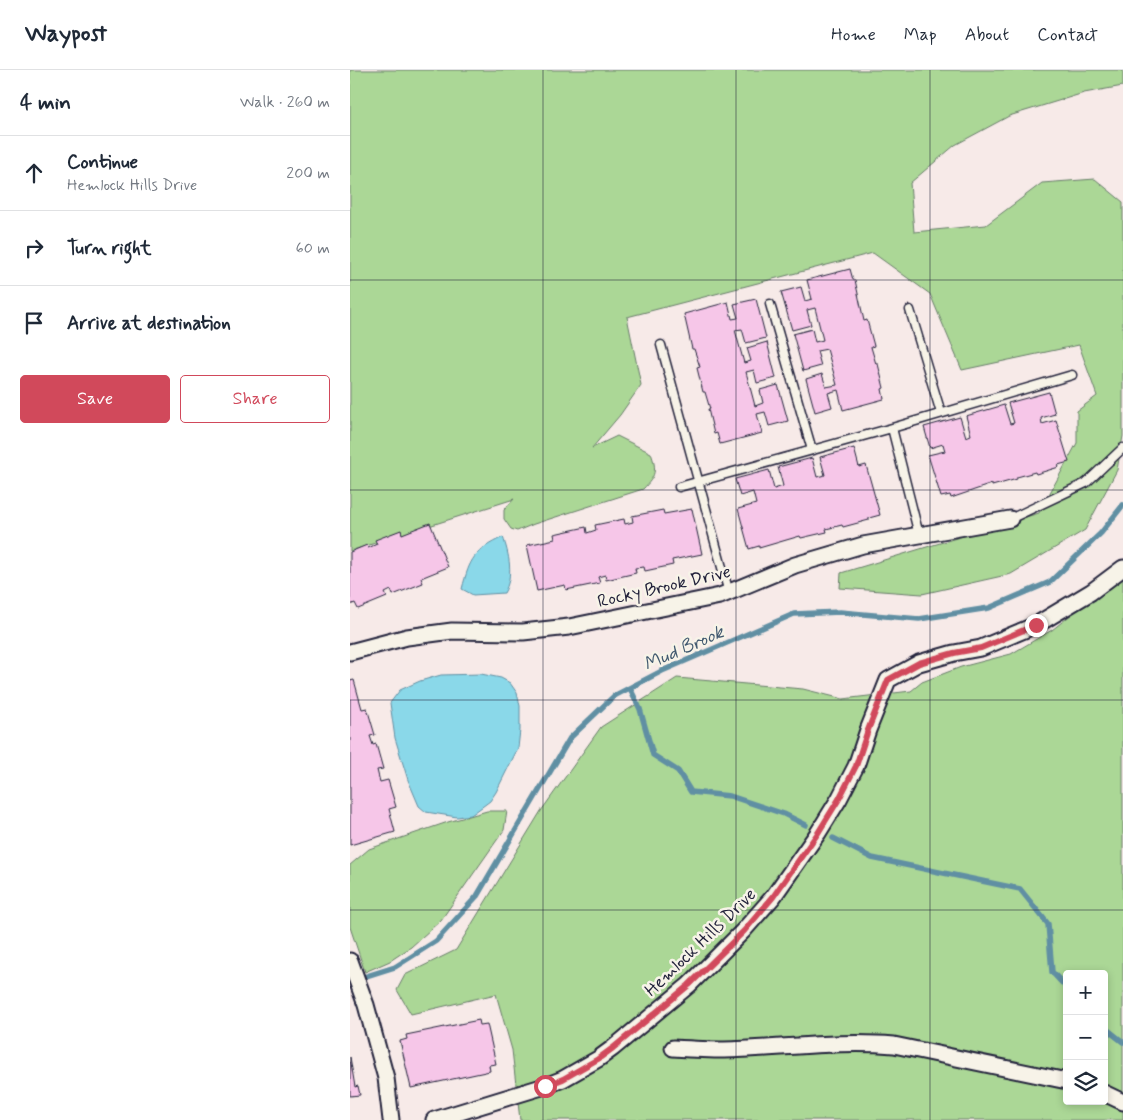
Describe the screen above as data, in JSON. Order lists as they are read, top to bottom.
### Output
{
  "streets": {
    "street": ["Rocky Brook Drive", "Hemlock Hills Drive"]
  },
  "water": ["Mud Brook"],
  "page": {
    "header": "Waypost",
    "nav": [
      "Home",
      "Map",
      "About",
      "Contact"
    ],
    "heading": ["4 min", "Walk · 260 m"],
    "list": [
      ["Continue", "Hemlock Hills Drive", "200 m"],
      ["Turn right", "60 m"],
      "Arrive at destination"
    ],
    "buttons": ["Save", "Share"],
    "map_buttons": ["+", "−"]
  }
}
